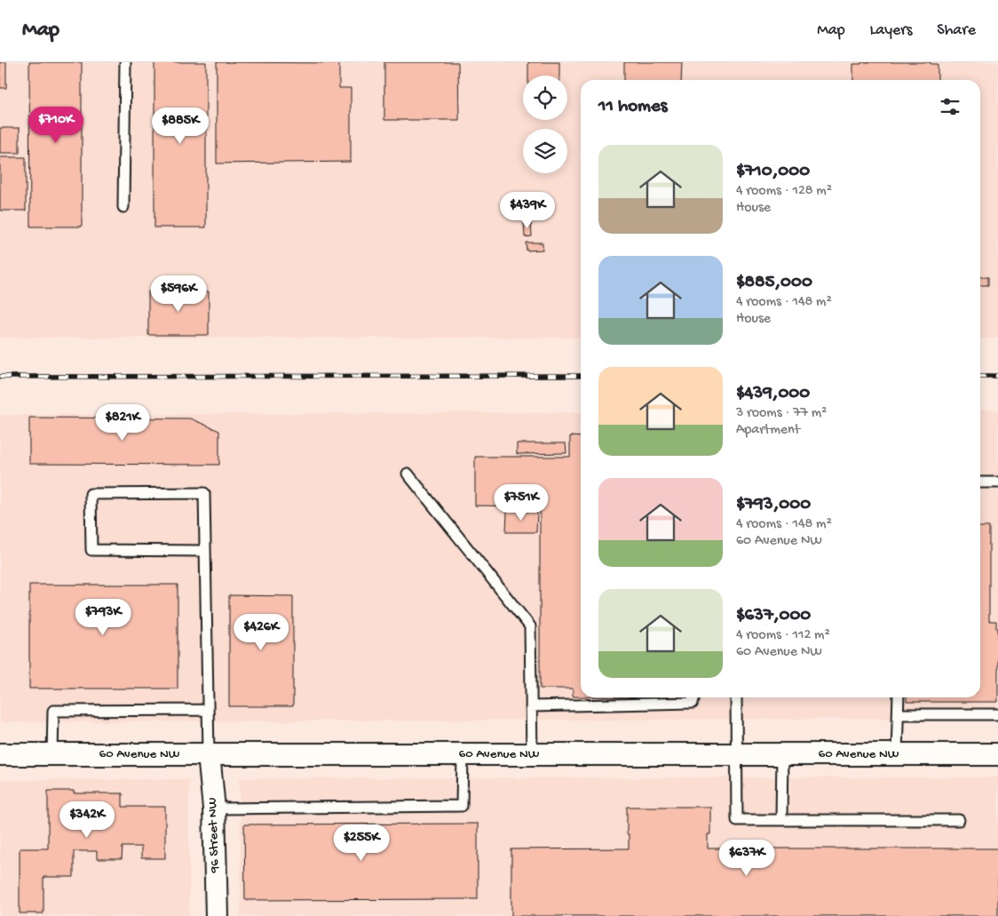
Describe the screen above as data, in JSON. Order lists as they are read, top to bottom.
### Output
{
  "streets": {
    "street": ["60 Avenue NW", "96 Street NW"]
  },
  "crossings": [
    ["60 Avenue NW", "96 Street NW"]
  ],
  "page": {
    "header": "Map",
    "nav": ["Map", "Layers", "Share"],
    "heading": "11 homes",
    "price": [
      "$710K",
      "$885K",
      "$439K",
      "$596K",
      "$821K",
      "$751K",
      "$793K",
      "$426K",
      "$342K",
      "$255K",
      "$637K"
    ],
    "list": [
      {
        "name": "$710,000",
        "note": "4 rooms · 128 m² · House"
      },
      {
        "name": "$885,000",
        "note": "4 rooms · 148 m² · House"
      },
      {
        "name": "$439,000",
        "note": "3 rooms · 77 m² · Apartment"
      },
      {
        "name": "$793,000",
        "note": "4 rooms · 148 m² · 60 Avenue NW"
      },
      {
        "name": "$637,000",
        "note": "4 rooms · 112 m² · 60 Avenue NW"
      }
    ]
  }
}
